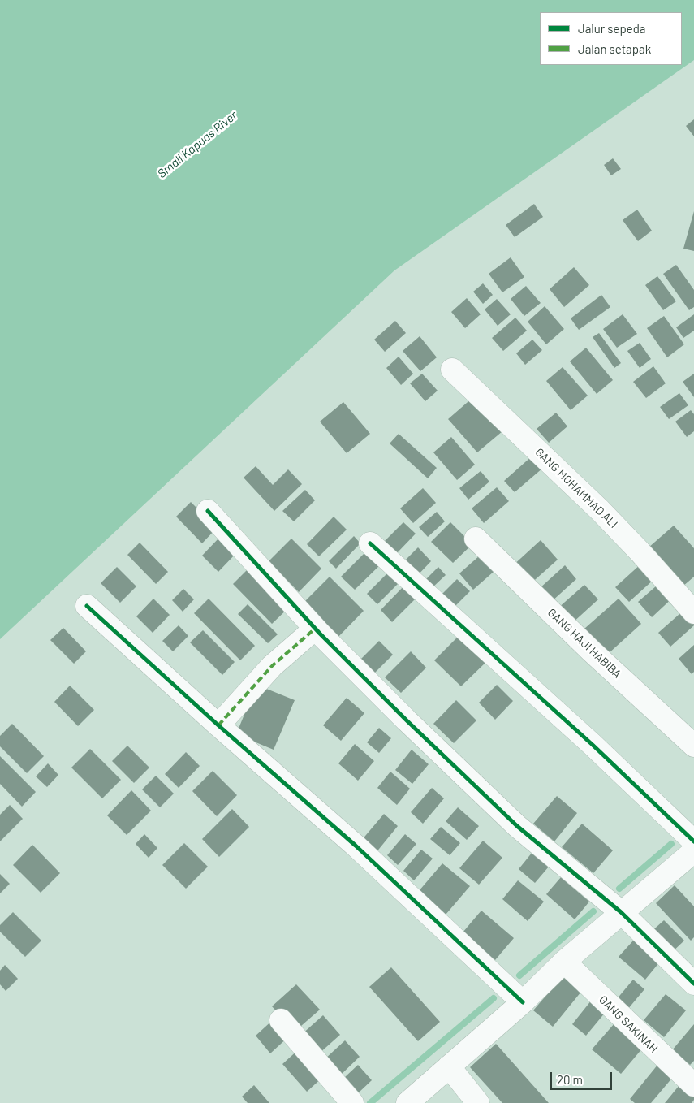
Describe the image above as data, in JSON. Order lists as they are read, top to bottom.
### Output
{
  "streets": {
    "street": ["GANG MOHAMMAD ALI", "GANG HAJI HABIBA", "GANG SAKINAH"]
  },
  "water": ["Small Kapuas River"],
  "legend": ["Jalur sepeda", "Jalan setapak"],
  "scale_bar": "20 m"
}
